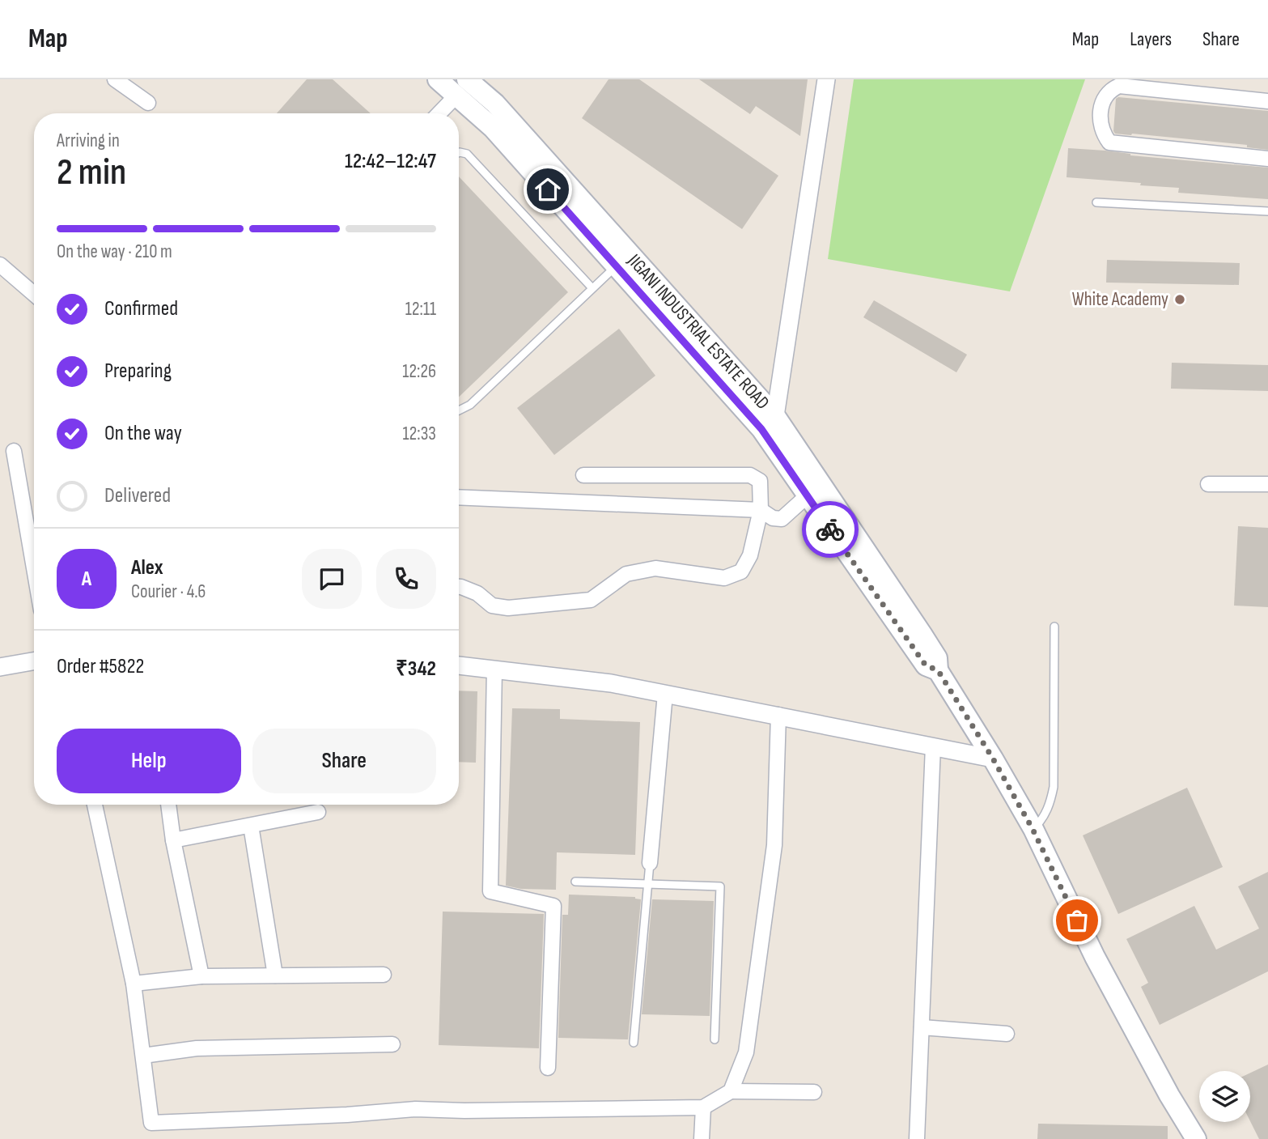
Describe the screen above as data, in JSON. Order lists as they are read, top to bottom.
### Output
{
  "streets": {
    "main road": ["JIGANI INDUSTRIAL ESTATE ROAD"]
  },
  "places": ["White Academy"],
  "page": {
    "header": "Map",
    "nav": ["Map", "Layers", "Share"],
    "heading": ["2 min", "Arriving in", "12:42–12:47"],
    "panel": [
      "Alex",
      "Courier · 4.6",
      "Order #5822",
      "₹342"
    ],
    "bar": "On the way · 210 m",
    "list": [
      ["Confirmed", "12:11"],
      ["Preparing", "12:26"],
      ["On the way", "12:33"],
      "Delivered"
    ],
    "round": "A",
    "buttons": ["Help", "Share"]
  }
}
